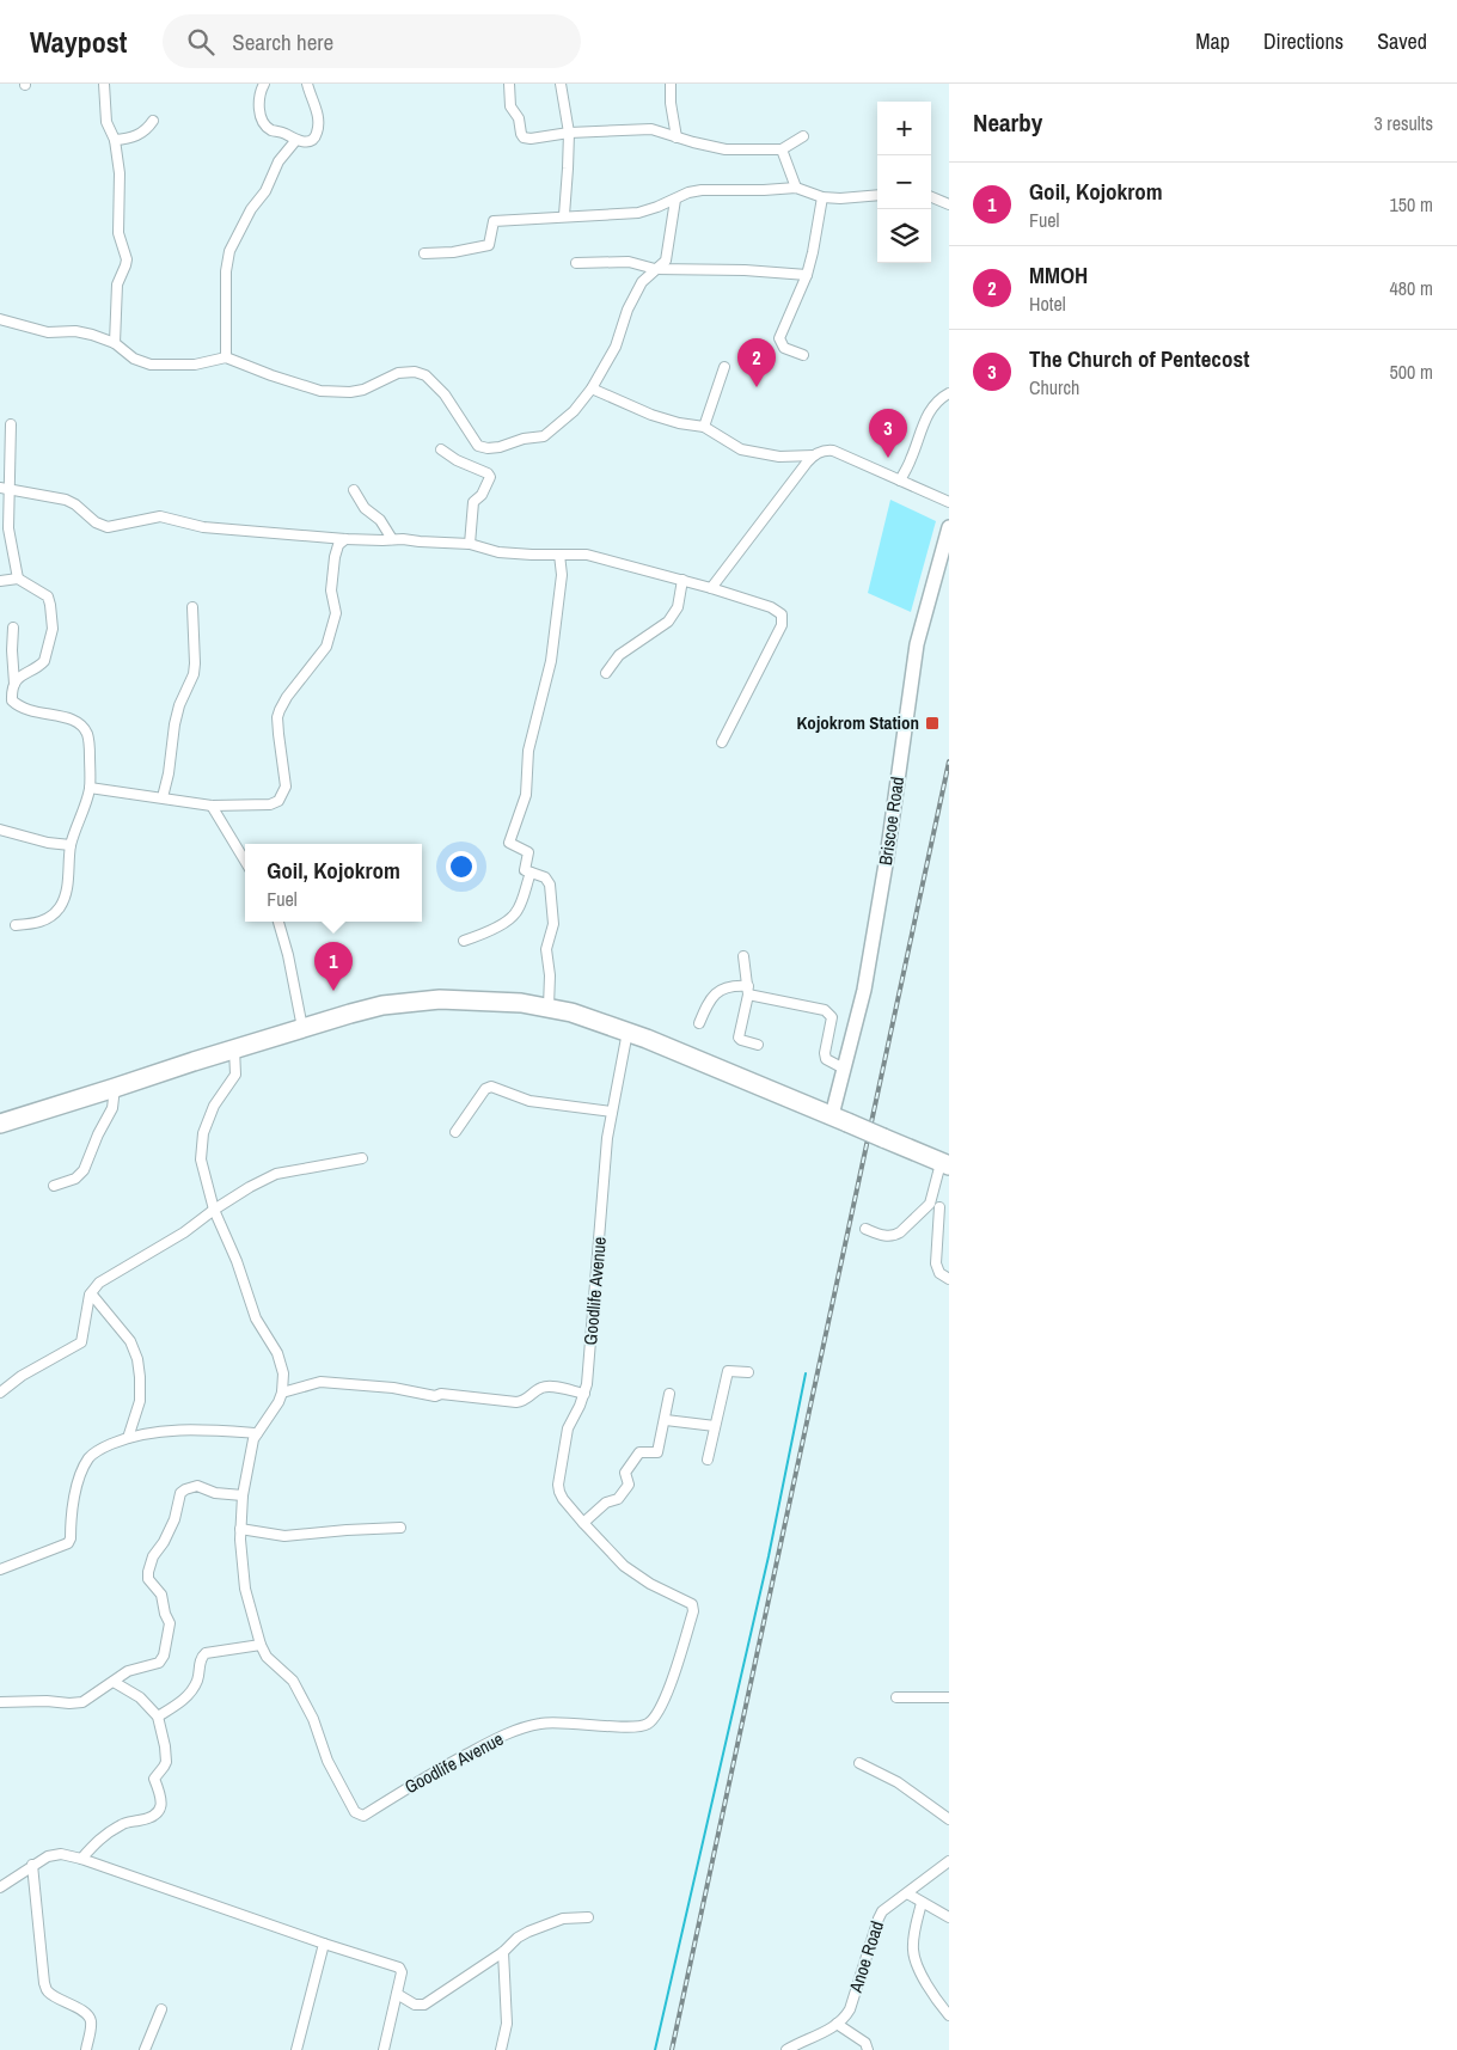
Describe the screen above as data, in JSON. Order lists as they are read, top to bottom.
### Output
{
  "streets": {
    "street": ["Briscoe Road", "Goodlife Avenue", "Anoe Road"]
  },
  "places": {
    "transit": ["Kojokrom Station"]
  },
  "page": {
    "header": "Waypost",
    "search": "Search here",
    "nav": ["Map", "Directions", "Saved"],
    "heading": ["Nearby", "3 results"],
    "map_buttons": ["+", "−"],
    "list": [
      {
        "mark": "1",
        "name": "Goil, Kojokrom",
        "note": "Fuel",
        "value": "150 m"
      },
      {
        "mark": "2",
        "name": "MMOH",
        "note": "Hotel",
        "value": "480 m"
      },
      {
        "mark": "3",
        "name": "The Church of Pentecost",
        "note": "Church",
        "value": "500 m"
      }
    ],
    "pins": ["2", "3", "1"],
    "popup": ["Goil, Kojokrom", "Fuel"]
  }
}
